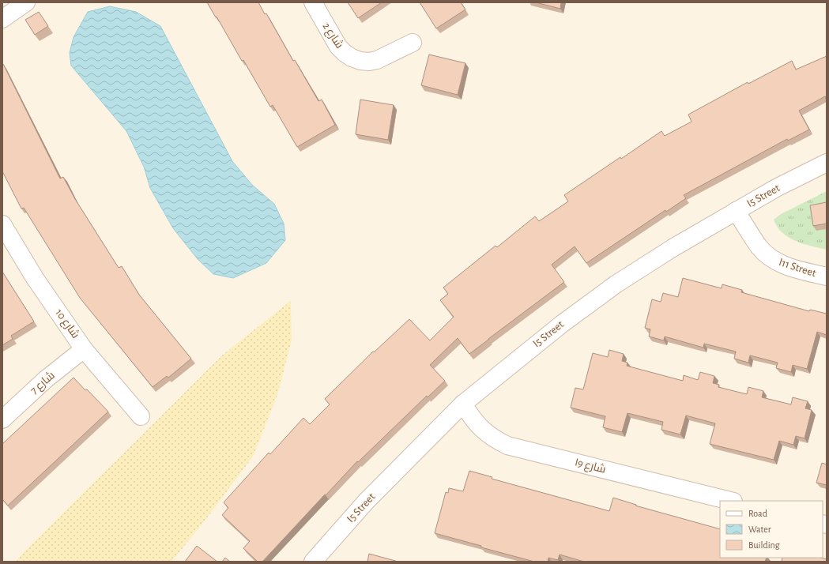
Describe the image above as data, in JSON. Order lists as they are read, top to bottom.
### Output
{
  "streets": {
    "street": [
      "شارع 2",
      "I5 Street",
      "I11 Street",
      "شارع 10",
      "شارع 7",
      "I9 شارع"
    ]
  },
  "crossings": [
    ["I5 Street", "I11 Street"],
    ["I5 Street", "I9 شارع"],
    ["شارع 10", "شارع 7"]
  ],
  "legend": ["Road", "Water", "Building"]
}
